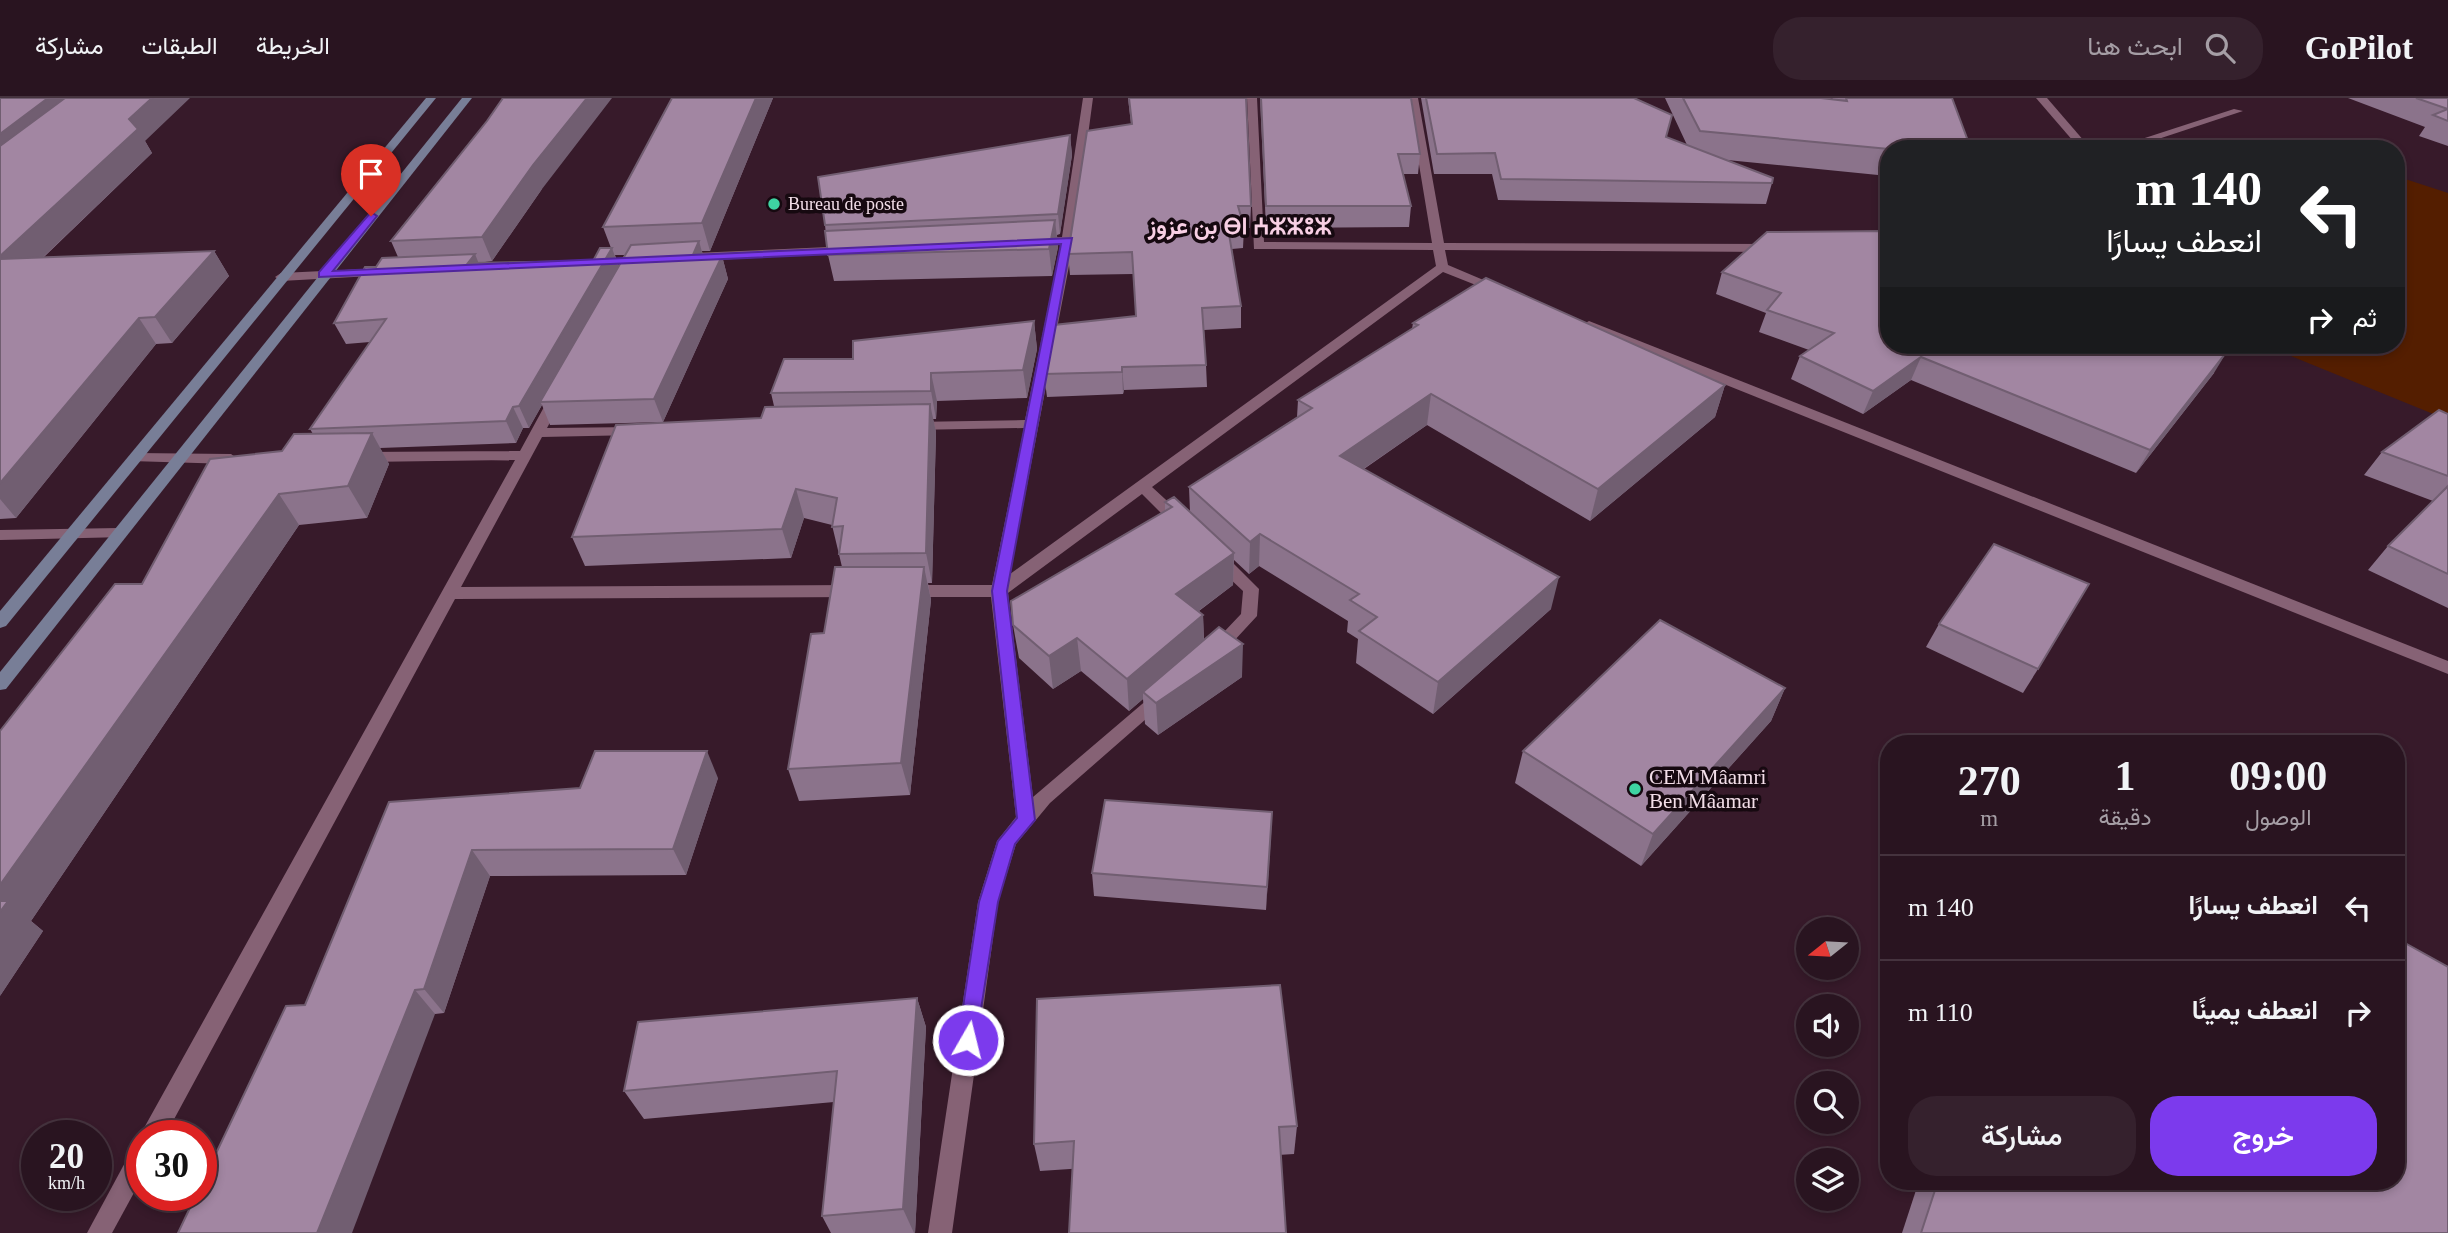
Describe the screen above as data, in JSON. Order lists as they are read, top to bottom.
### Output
{
  "districts": ["بن عزوز ⴱⵏ ⵄⵣⵣⵓⵣ"],
  "places": ["Bureau de poste", "CEM Mâamri Ben Mâamar"],
  "north": "left",
  "page": {
    "header": "GoPilot",
    "search": "ابحث هنا",
    "nav": ["الخريطة", "الطبقات", "مشاركة"],
    "turn": ["140 m", "انعطف يسارًا"],
    "then": "ثم",
    "eta": [
      "09:00",
      "الوصول",
      "1",
      "دقيقة",
      "270",
      "m"
    ],
    "list": [
      {
        "name": "انعطف يسارًا",
        "value": "140 m"
      },
      {
        "name": "انعطف يمينًا",
        "value": "110 m"
      }
    ],
    "buttons": ["خروج", "مشاركة"],
    "speed": "20 km/h",
    "limit": "30"
  }
}
